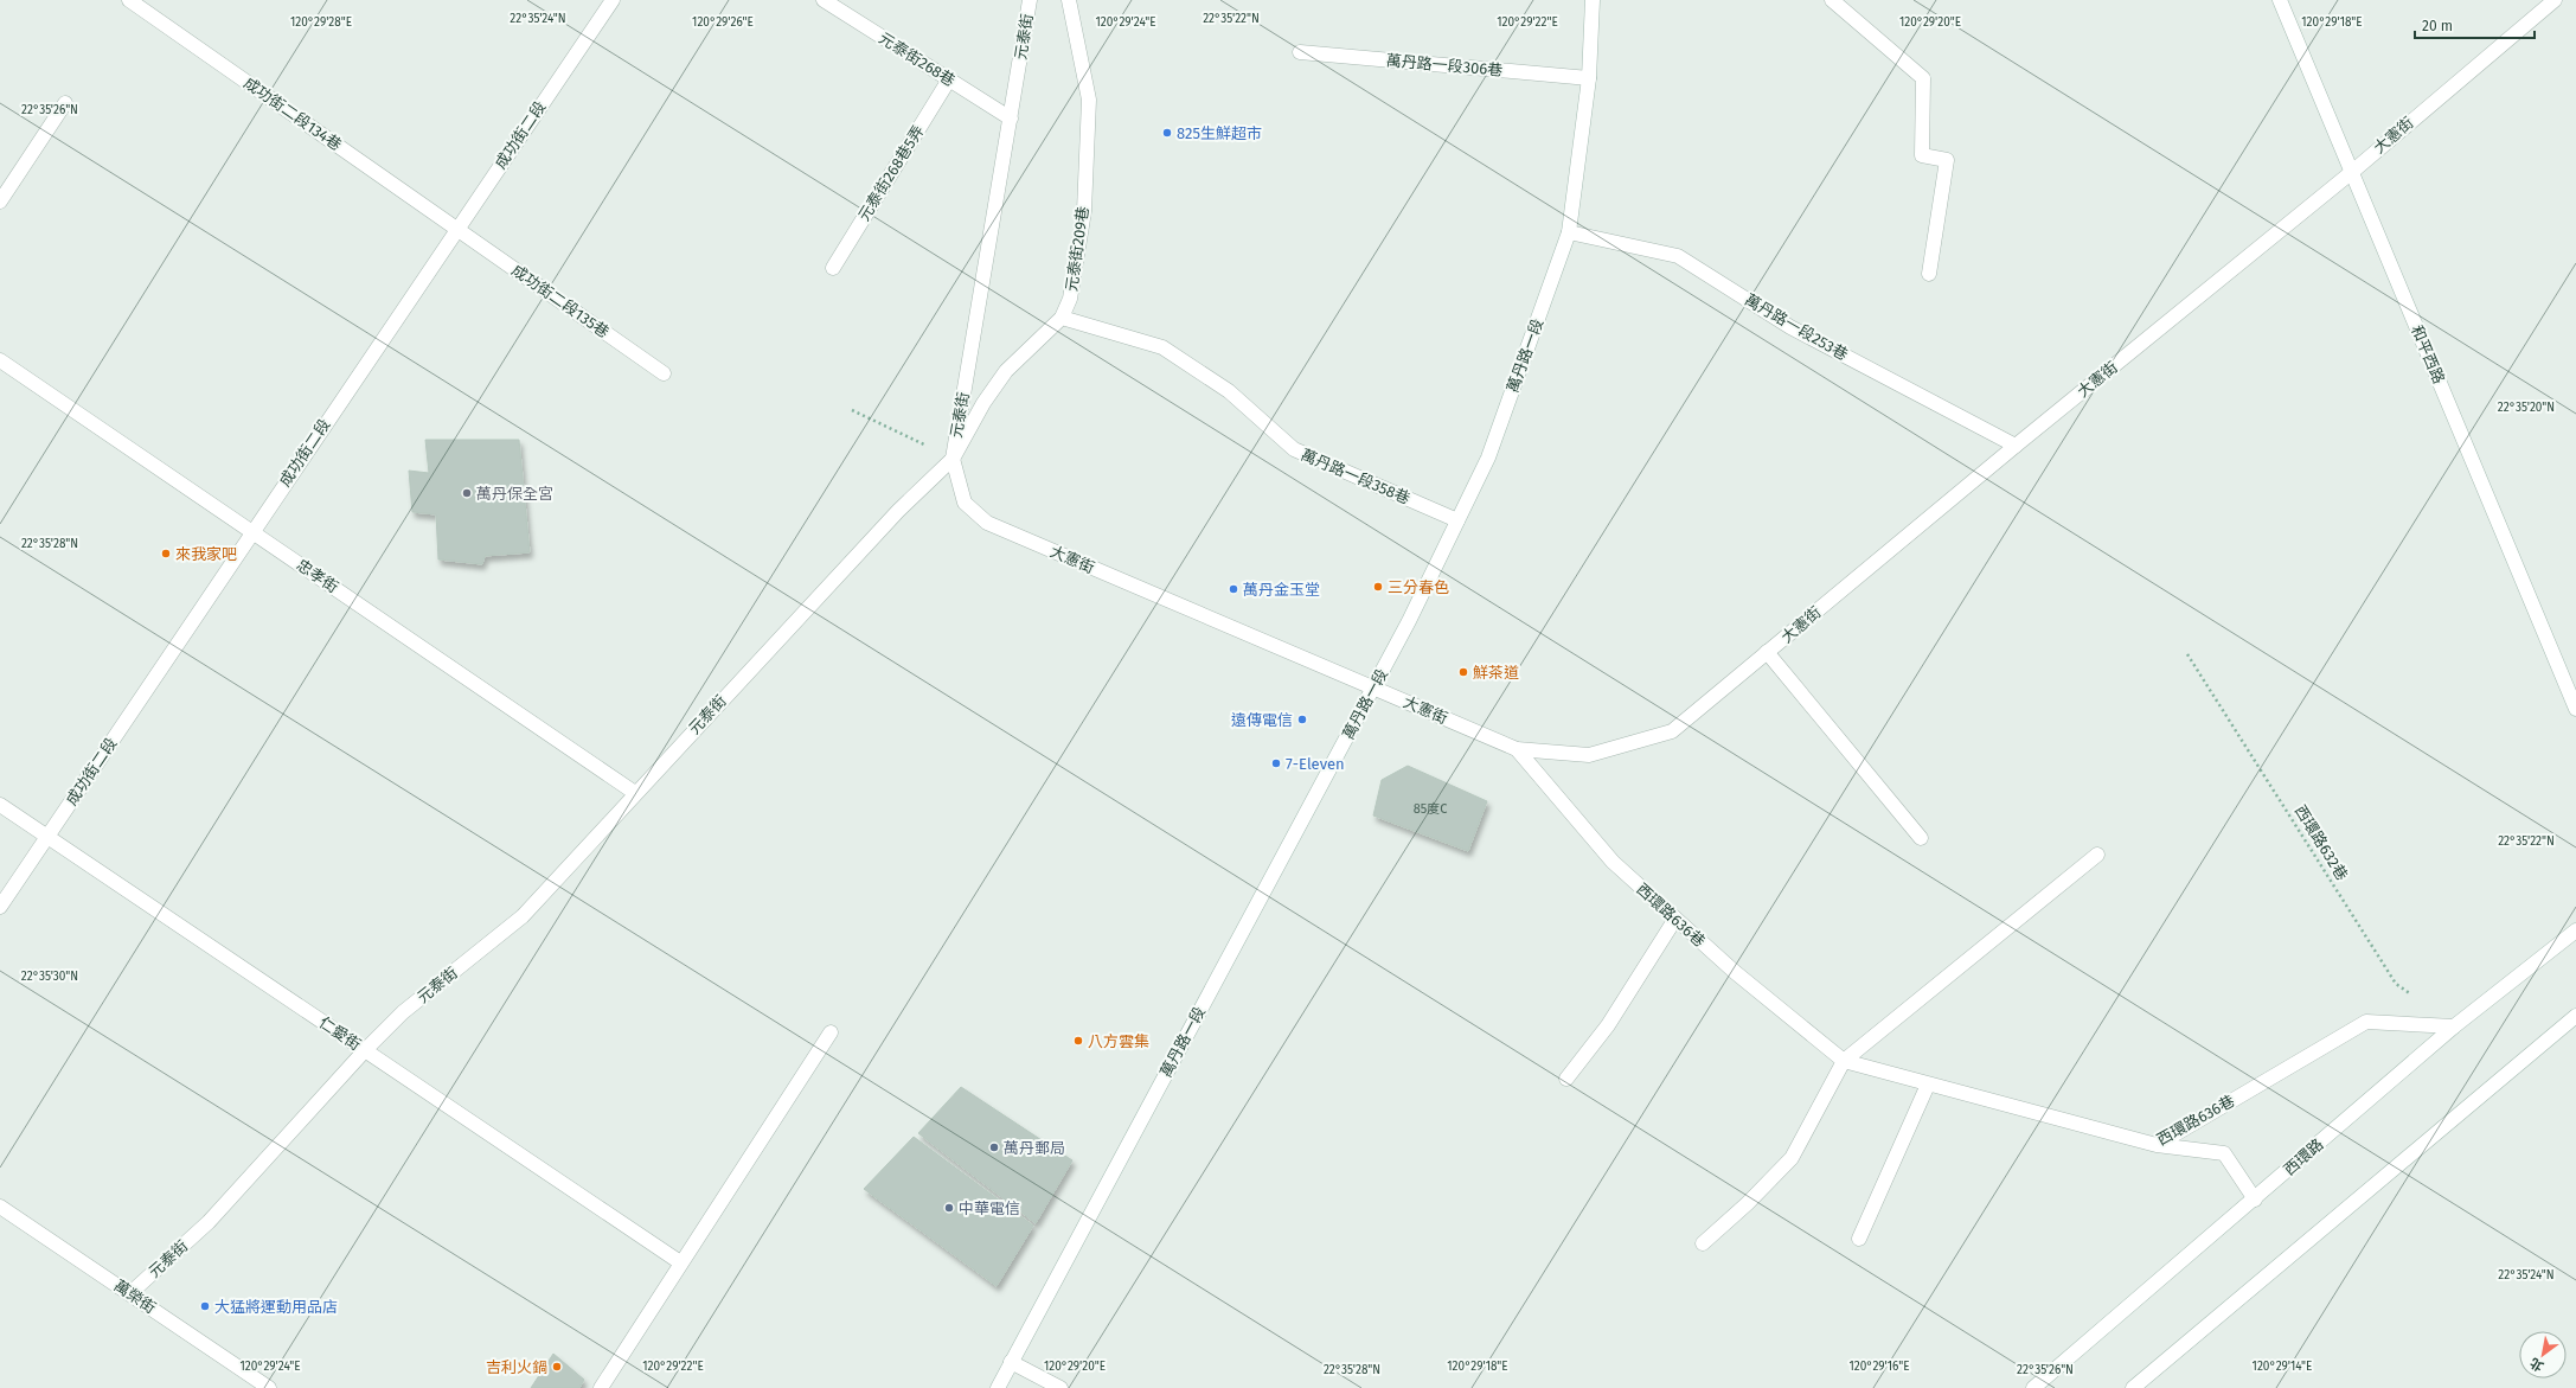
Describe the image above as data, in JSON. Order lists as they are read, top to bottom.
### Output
{
  "streets": {
    "street": [
      "元泰街",
      "元泰街268巷",
      "萬丹路一段306巷",
      "成功街二段134巷",
      "成功街二段",
      "大憲街",
      "元泰街268巷5弄",
      "元泰街209巷",
      "成功街二段135巷",
      "萬丹路一段253巷",
      "和平西路",
      "萬丹路一段",
      "萬丹路一段358巷",
      "忠孝街",
      "西環路636巷",
      "仁愛街",
      "西環路",
      "萬榮街"
    ],
    "path": ["西環路632巷"]
  },
  "crossings": [
    ["元泰街", "元泰街268巷"],
    ["元泰街", "大憲街"],
    ["元泰街", "元泰街209巷"],
    ["元泰街", "忠孝街"],
    ["元泰街", "仁愛街"],
    ["元泰街", "萬榮街"],
    ["元泰街268巷", "元泰街268巷5弄"],
    ["萬丹路一段306巷", "萬丹路一段"],
    ["成功街二段134巷", "成功街二段"],
    ["成功街二段134巷", "成功街二段135巷"],
    ["成功街二段", "成功街二段135巷"],
    ["成功街二段", "忠孝街"],
    ["成功街二段", "仁愛街"],
    ["大憲街", "元泰街209巷"],
    ["大憲街", "萬丹路一段253巷"],
    ["大憲街", "和平西路"],
    ["大憲街", "萬丹路一段"],
    ["大憲街", "西環路636巷"],
    ["元泰街209巷", "萬丹路一段358巷"],
    ["萬丹路一段253巷", "萬丹路一段"],
    ["萬丹路一段", "萬丹路一段358巷"],
    ["西環路632巷", "西環路636巷"],
    ["西環路632巷", "西環路"],
    ["西環路636巷", "西環路"]
  ],
  "places": [
    "825生鮮超市",
    "萬丹保全宮",
    "來我家吧",
    "三分春色",
    "萬丹金玉堂",
    "鮮茶道",
    "遠傳電信",
    "7-Eleven",
    "八方雲集",
    "萬丹郵局",
    "中華電信",
    "大猛將運動用品店",
    "吉利火鍋"
  ],
  "house_numbers": ["85度C"],
  "scale_bar": "20 m",
  "north": "bottom left",
  "coordinates": [
    "22°35'24\"N",
    "22°35'22\"N",
    "120°29'28\"E",
    "120°29'26\"E",
    "120°29'24\"E",
    "120°29'22\"E",
    "120°29'20\"E",
    "120°29'18\"E",
    "22°35'26\"N",
    "22°35'20\"N",
    "22°35'28\"N",
    "22°35'30\"N",
    "120°29'16\"E",
    "120°29'14\"E"
  ]
}
